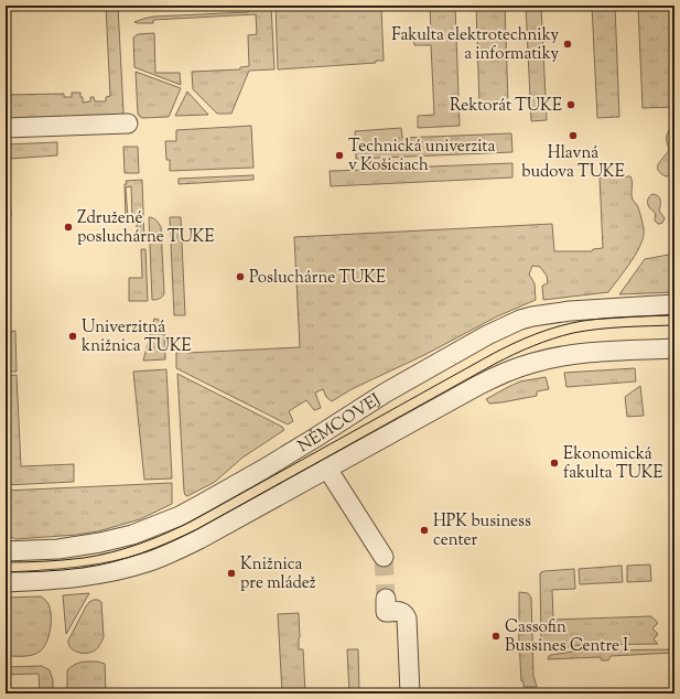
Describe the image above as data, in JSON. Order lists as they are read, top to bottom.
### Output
{
  "streets": {
    "street": ["NĚMCOVEJ"]
  },
  "places": [
    "Fakulta elektrotechniky a informatiky",
    "Rektorát TUKE",
    "Hlavná budova TUKE",
    "Technická univerzita v Košiciach",
    "Združené posluchárne TUKE",
    "Posluchárne TUKE",
    "Univerzitná knižnica TUKE",
    "Ekonomická fakulta TUKE",
    "HPK business center",
    "Knižnica pre mládež",
    "Cassofin Bussines Centre I"
  ]
}
